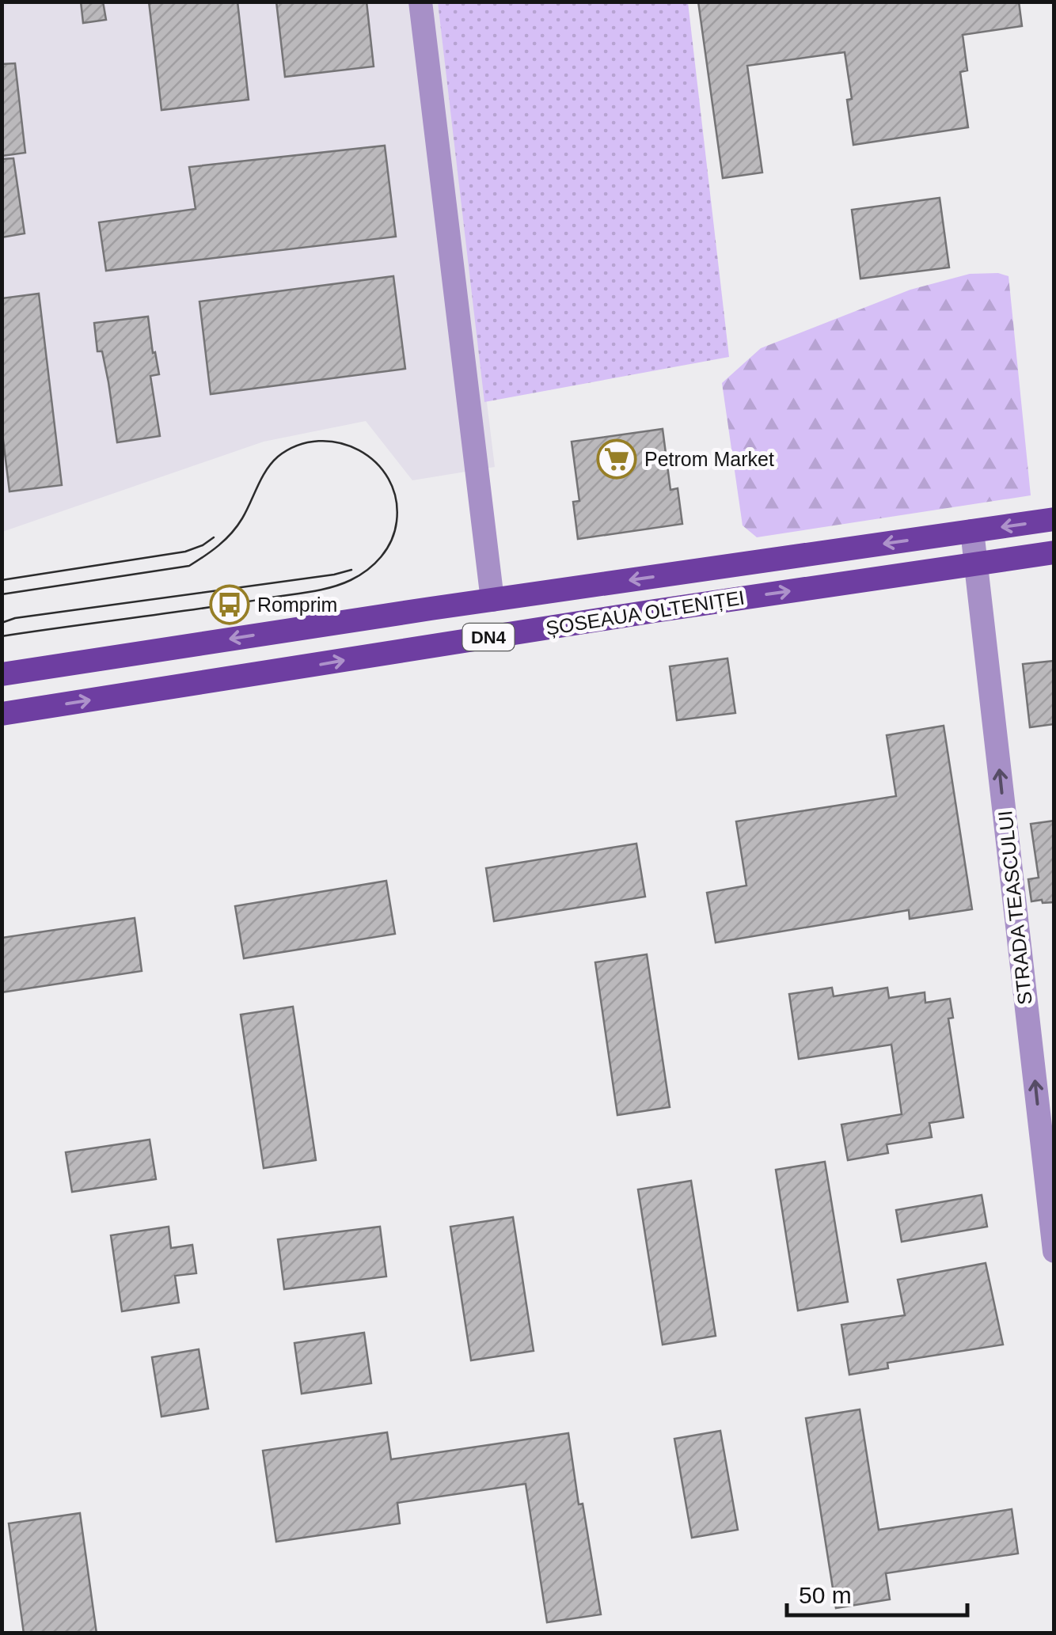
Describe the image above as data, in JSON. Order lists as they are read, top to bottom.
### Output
{
  "streets": {
    "main road": ["ȘOSEAUA OLTENIȚEI", "DN4"],
    "street": ["STRADA TEASCULUI"]
  },
  "crossings": [
    ["ȘOSEAUA OLTENIȚEI", "STRADA TEASCULUI"]
  ],
  "one_way": ["STRADA TEASCULUI"],
  "places": {
    "supermarket": ["Petrom Market"],
    "bus stop": ["Romprim"]
  },
  "scale_bar": "50 m"
}
